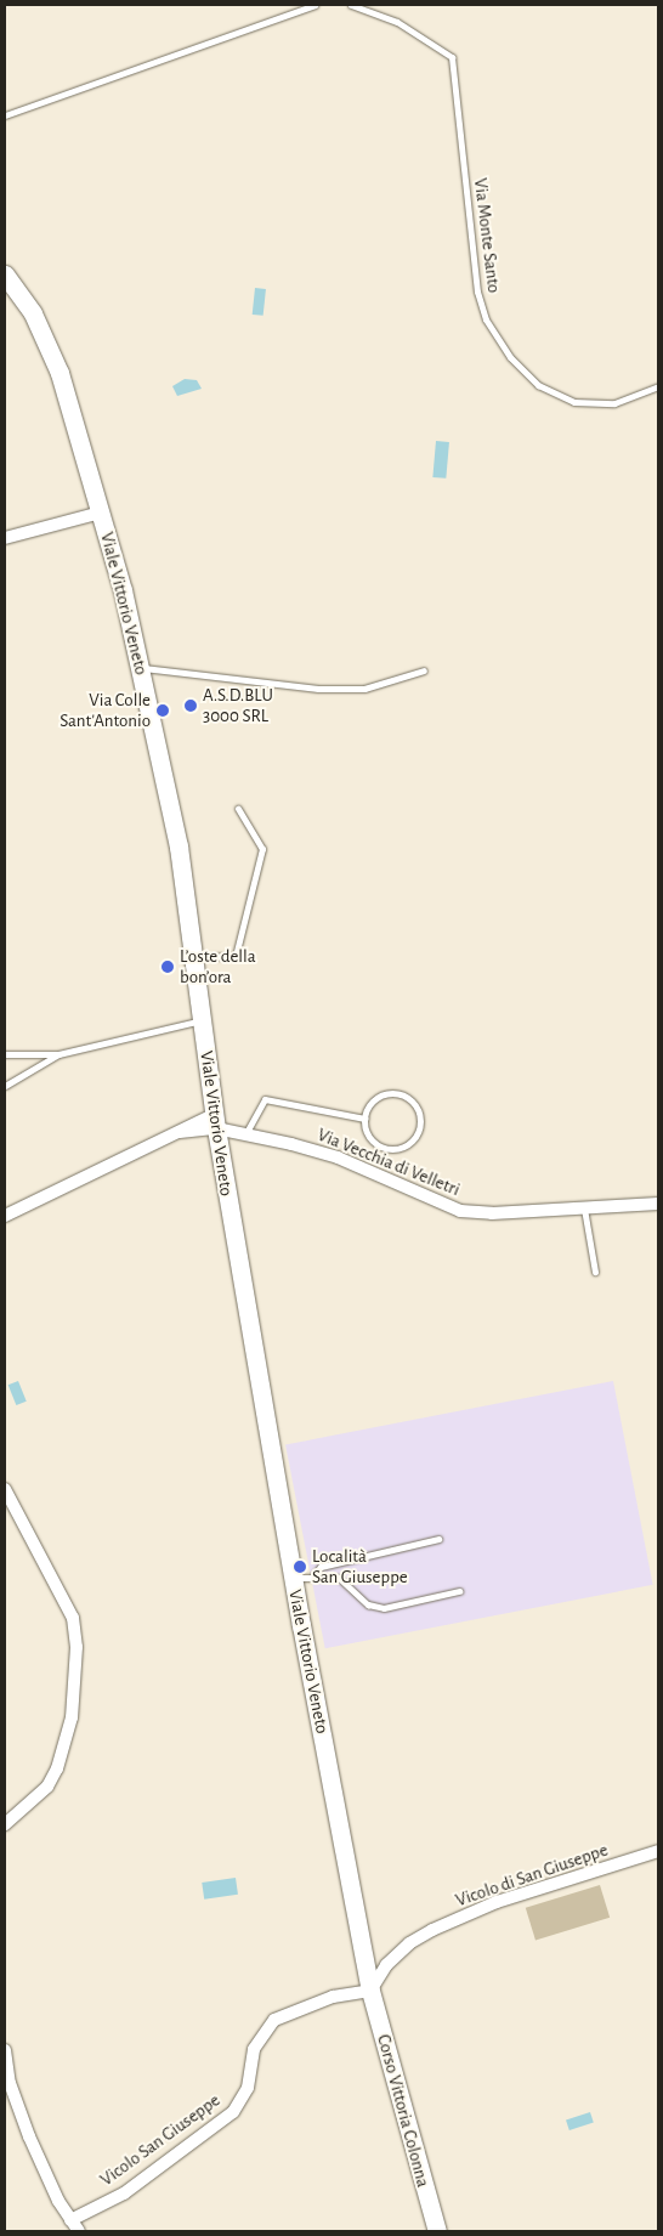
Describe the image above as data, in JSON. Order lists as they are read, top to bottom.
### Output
{
  "streets": {
    "main road": ["Viale Vittorio Veneto", "Corso Vittoria Colonna"],
    "street": ["Via Vecchia di Velletri", "Vicolo di San Giuseppe", "Vicolo San Giuseppe"],
    "lane": ["Via Monte Santo"]
  },
  "crossings": [
    ["Viale Vittorio Veneto", "Via Vecchia di Velletri"],
    ["Viale Vittorio Veneto", "Vicolo di San Giuseppe"],
    ["Viale Vittorio Veneto", "Corso Vittoria Colonna"],
    ["Viale Vittorio Veneto", "Vicolo San Giuseppe"],
    ["Vicolo di San Giuseppe", "Corso Vittoria Colonna"],
    ["Vicolo di San Giuseppe", "Vicolo San Giuseppe"],
    ["Corso Vittoria Colonna", "Vicolo San Giuseppe"]
  ],
  "places": [
    "A.S.D.BLU 3000 SRL",
    "Via Colle Sant'Antonio",
    "L’oste della bon’ora",
    "Località San Giuseppe"
  ]
}
